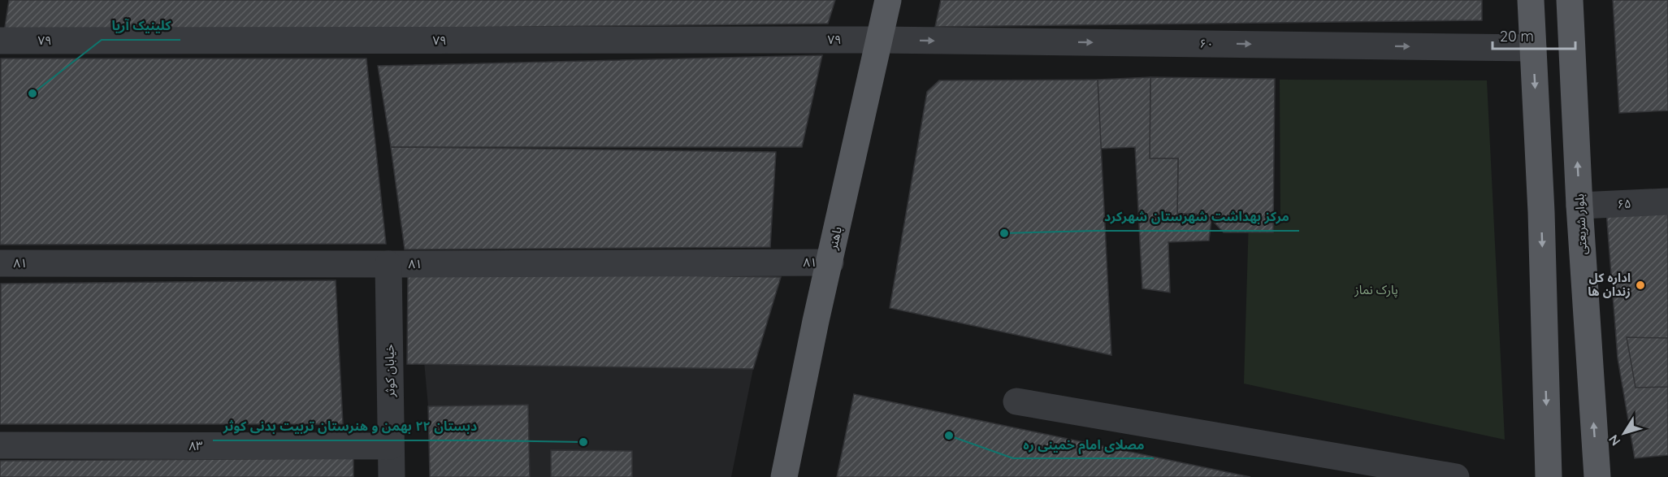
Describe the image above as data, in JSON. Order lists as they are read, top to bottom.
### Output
{
  "streets": {
    "main road": ["بلوار شریعتی", "باهنر"],
    "street": [
      "۷۹",
      "۶۰",
      "۶۵",
      "۸۱",
      "خیابان کوثر",
      "۸۳"
    ]
  },
  "crossings": [
    ["۷۹", "۶۰"],
    ["۷۹", "باهنر"],
    ["۶۰", "باهنر"],
    ["۶۵", "بلوار شریعتی"],
    ["باهنر", "۸۱"],
    ["۸۱", "خیابان کوثر"],
    ["خیابان کوثر", "۸۳"]
  ],
  "one_way": ["۶۰"],
  "parks": ["پارک نماز"],
  "places": [
    "کلینیک آریا",
    "مرکز بهداشت شهرستان شهرکرد",
    "اداره کل زندان ها",
    "مصلای امام خمینی ره",
    "دبستان ۲۲ بهمن و هنرستان تربیت بدنی کوثر"
  ],
  "scale_bar": "20 m",
  "north": "bottom left"
}
